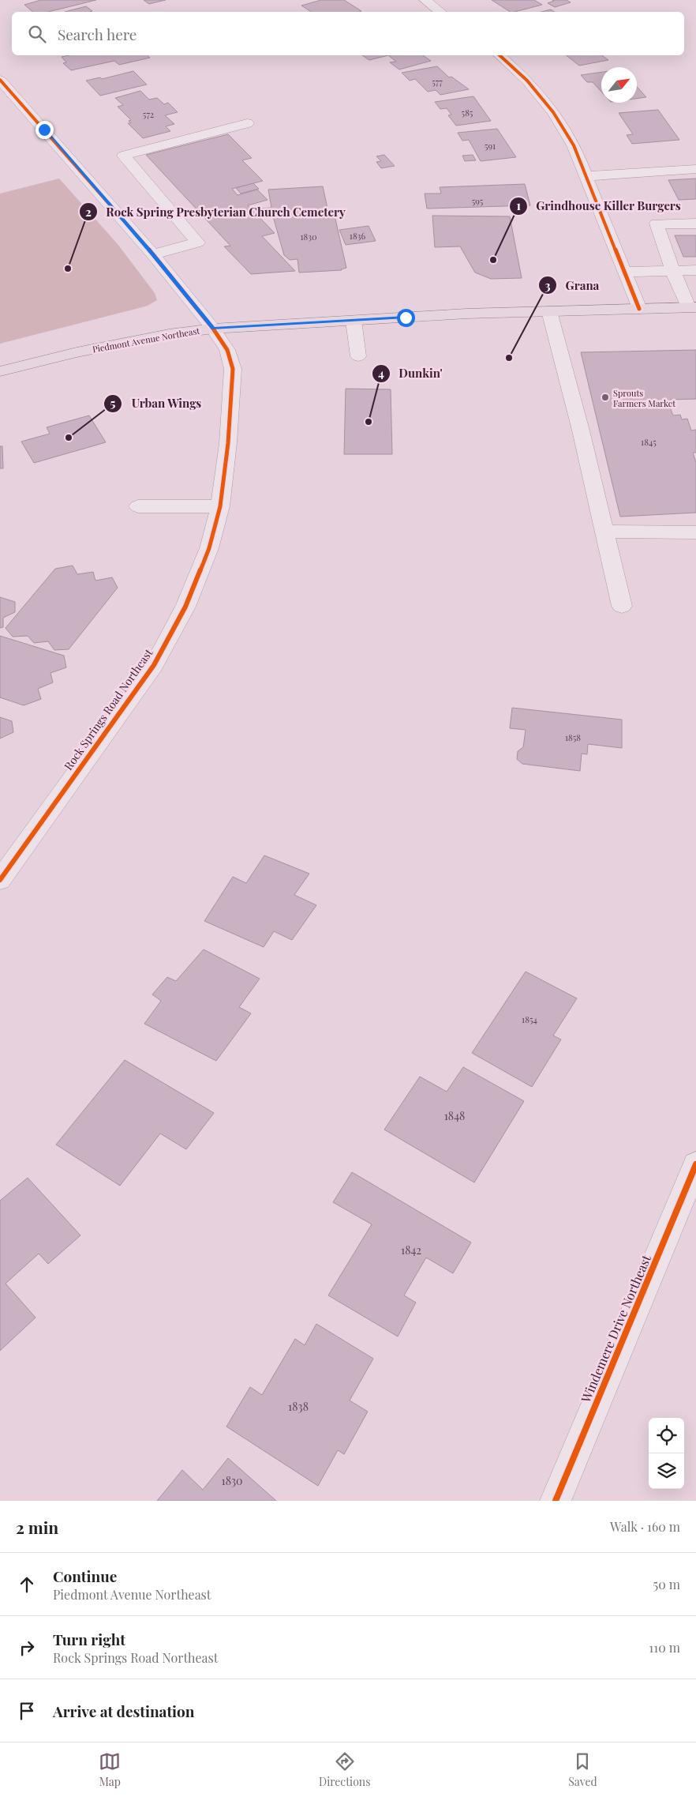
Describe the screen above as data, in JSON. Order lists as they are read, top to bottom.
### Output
{
  "streets": {
    "main road": ["Piedmont Avenue Northeast"],
    "street": ["Rock Springs Road Northeast", "Windemere Drive Northeast"]
  },
  "crossings": [
    ["Piedmont Avenue Northeast", "Rock Springs Road Northeast"]
  ],
  "places": [
    "Grindhouse Killer Burgers",
    "Rock Spring Presbyterian Church Cemetery",
    "Grana",
    "Sprouts Farmers Market",
    "Dunkin'",
    "Urban Wings"
  ],
  "house_numbers": [
    "577",
    "585",
    "572",
    "591",
    "595",
    "1836",
    "1830",
    "1845",
    "1858",
    "1854",
    "1848",
    "1842",
    "1838",
    "1830"
  ],
  "north": "top right",
  "page": {
    "search": "Search here",
    "heading": ["2 min", "Walk · 160 m"],
    "list": [
      ["Continue", "Piedmont Avenue Northeast", "50 m"],
      ["Turn right", "Rock Springs Road Northeast", "110 m"],
      "Arrive at destination"
    ],
    "nav": ["Map", "Directions", "Saved"]
  }
}
